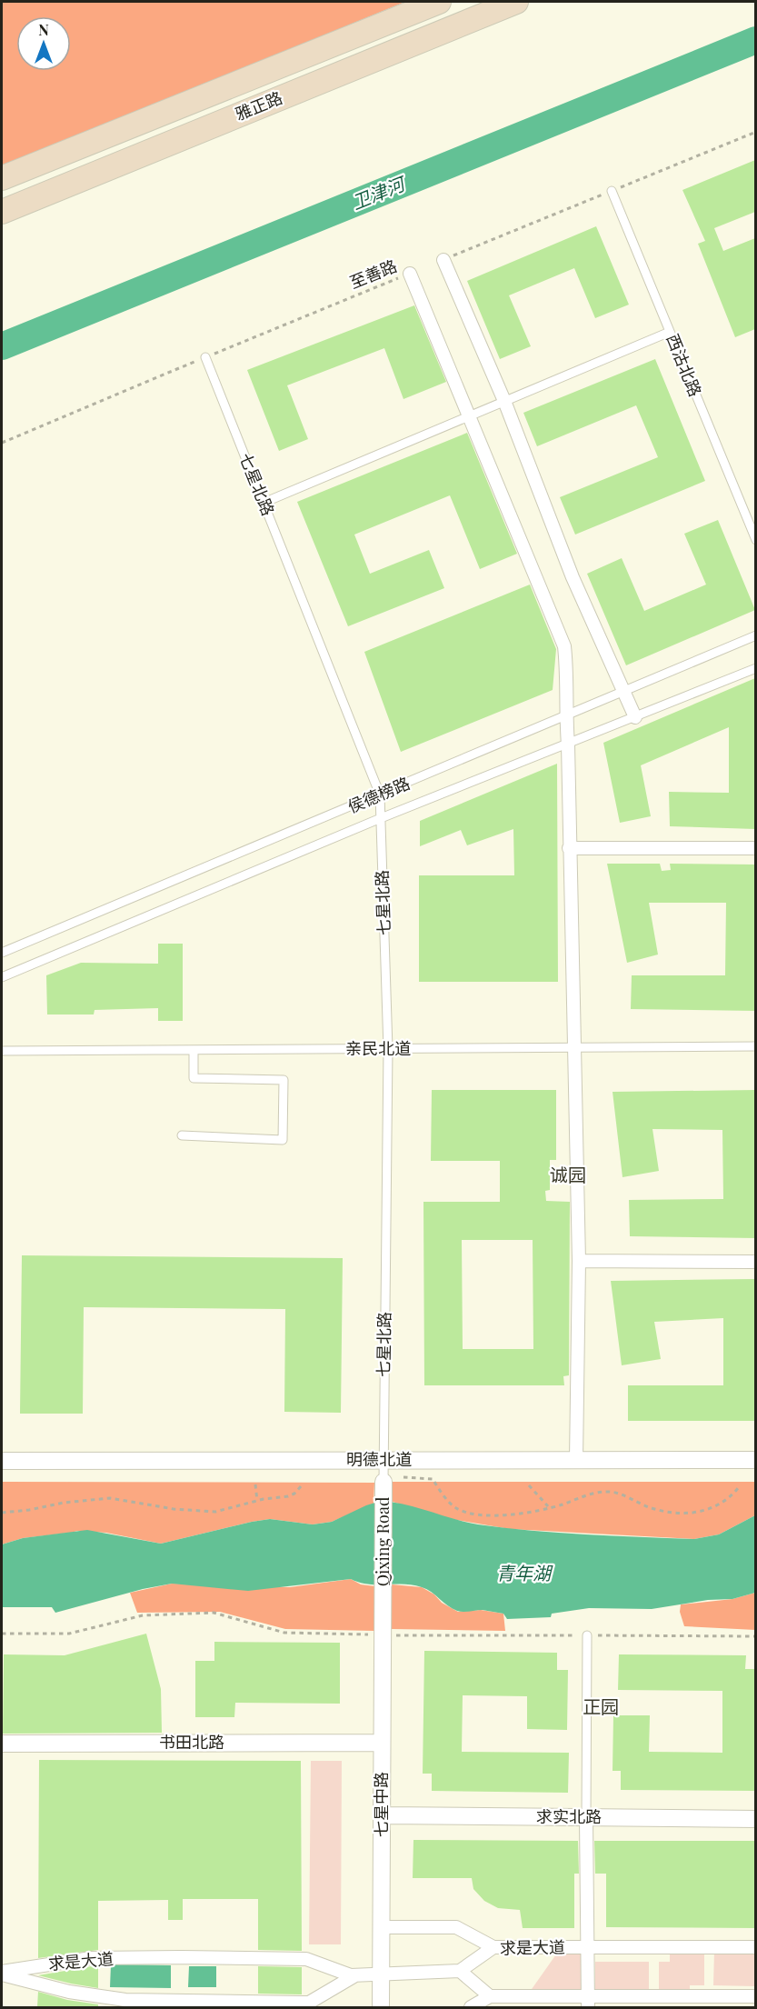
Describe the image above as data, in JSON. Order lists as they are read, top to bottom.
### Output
{
  "streets": {
    "main road": ["雅正路"],
    "street": [
      "明德北道",
      "Qixing Road",
      "书田北路",
      "七星中路",
      "求实北路",
      "求是大道"
    ],
    "lane": [
      "西沽北路",
      "七星北路",
      "侯德榜路",
      "亲民北道"
    ],
    "path": ["至善路"]
  },
  "crossings": [
    ["至善路", "七星北路"],
    ["七星北路", "侯德榜路"],
    ["七星北路", "亲民北道"],
    ["七星北路", "明德北道"],
    ["七星北路", "Qixing Road"],
    ["明德北道", "Qixing Road"],
    ["Qixing Road", "七星中路"],
    ["书田北路", "七星中路"],
    ["七星中路", "求实北路"],
    ["七星中路", "求是大道"]
  ],
  "districts": ["诚园", "正园"],
  "water": ["卫津河", "青年湖"],
  "north": "top"
}
